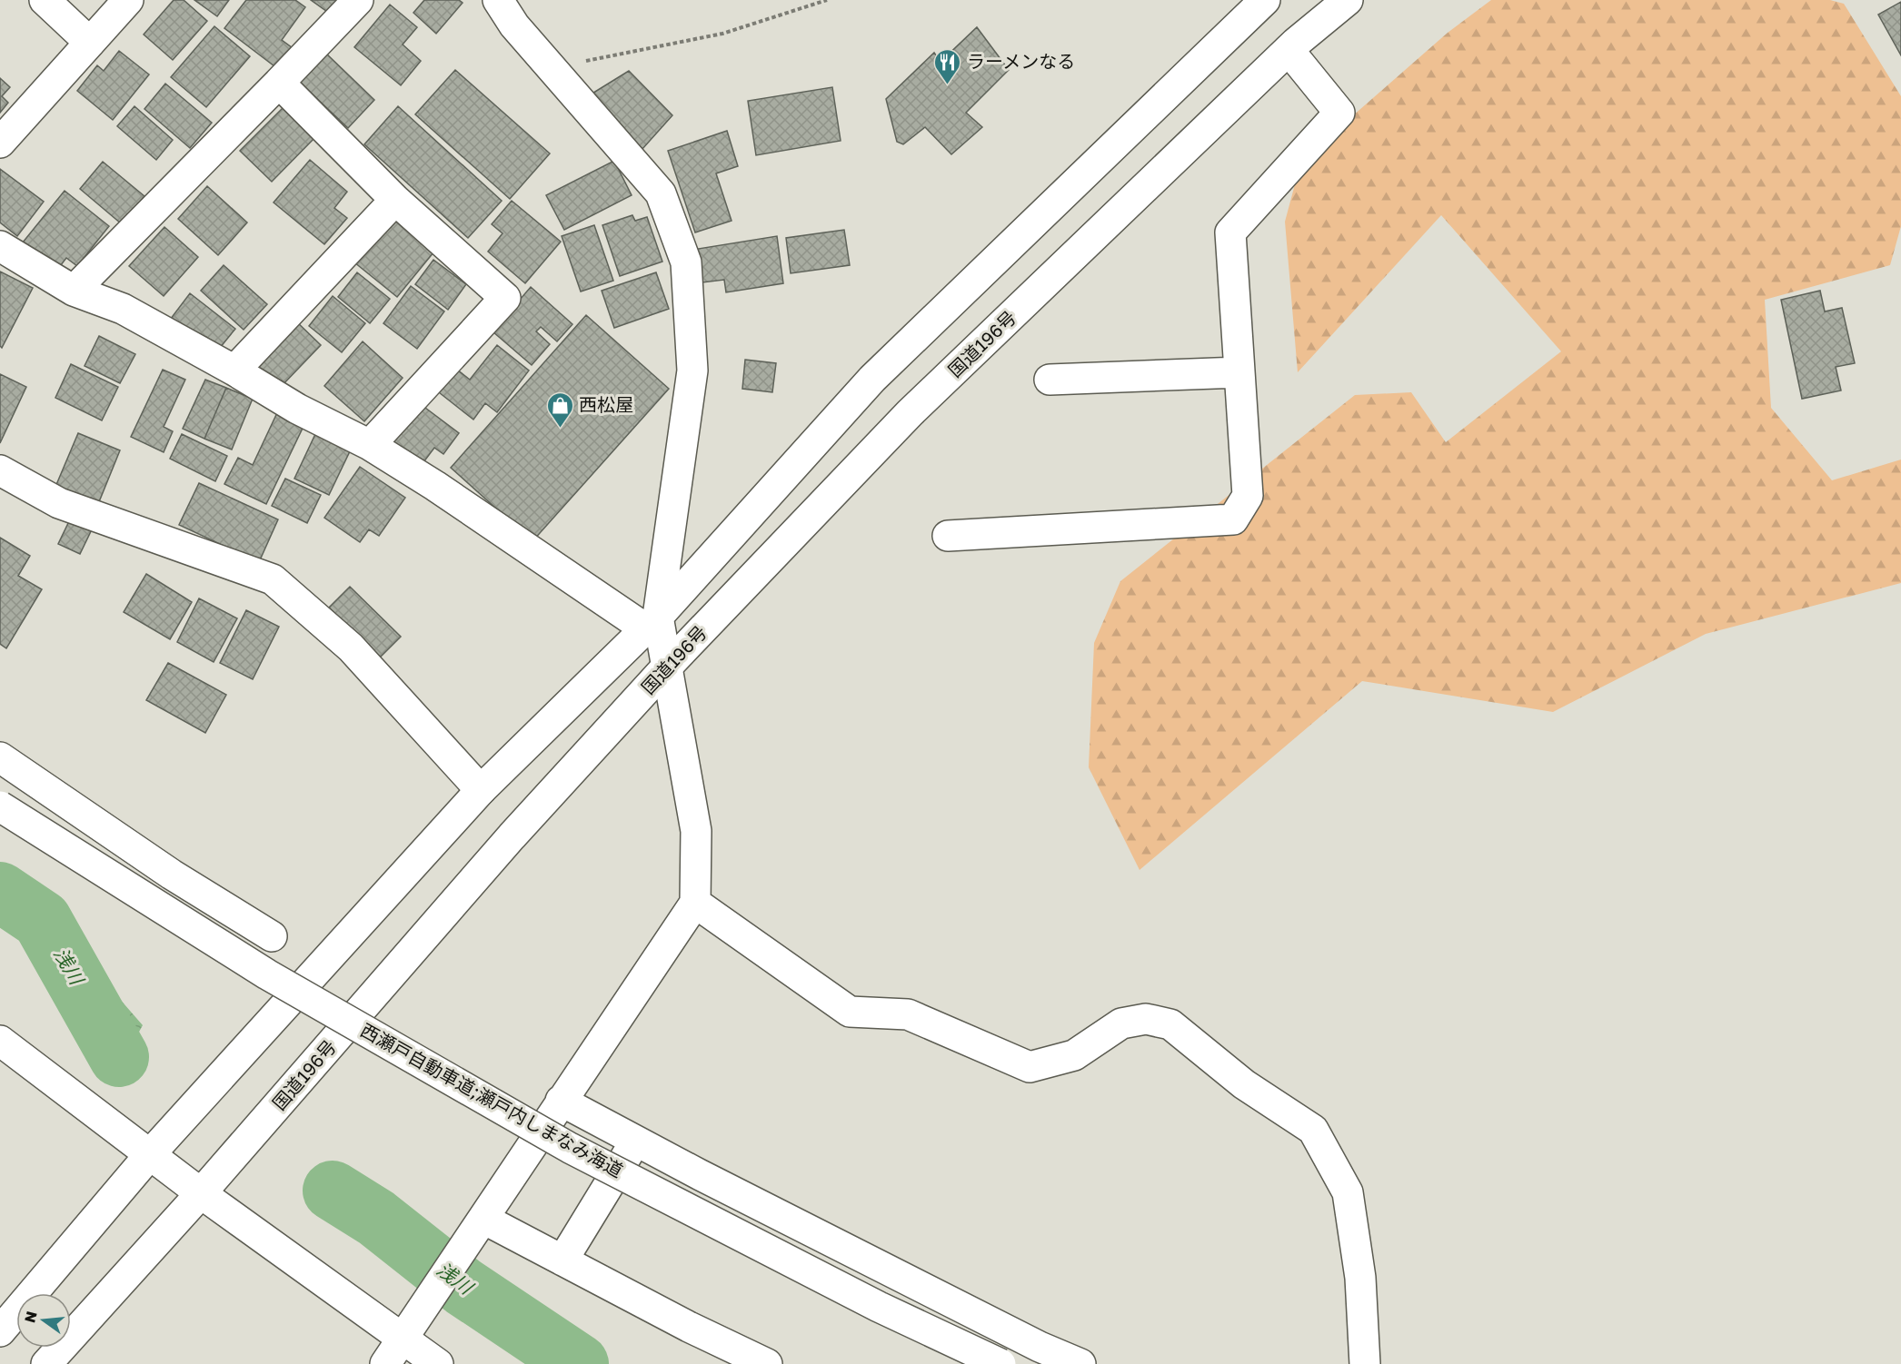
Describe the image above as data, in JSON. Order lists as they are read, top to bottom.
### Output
{
  "streets": {
    "main road": ["国道196号", "西瀬戸自動車道;瀬戸内しまなみ海道"]
  },
  "water": ["浅川"],
  "places": {
    "restaurant": ["ラーメンなる"],
    "shop": ["西松屋"]
  },
  "north": "left"
}
